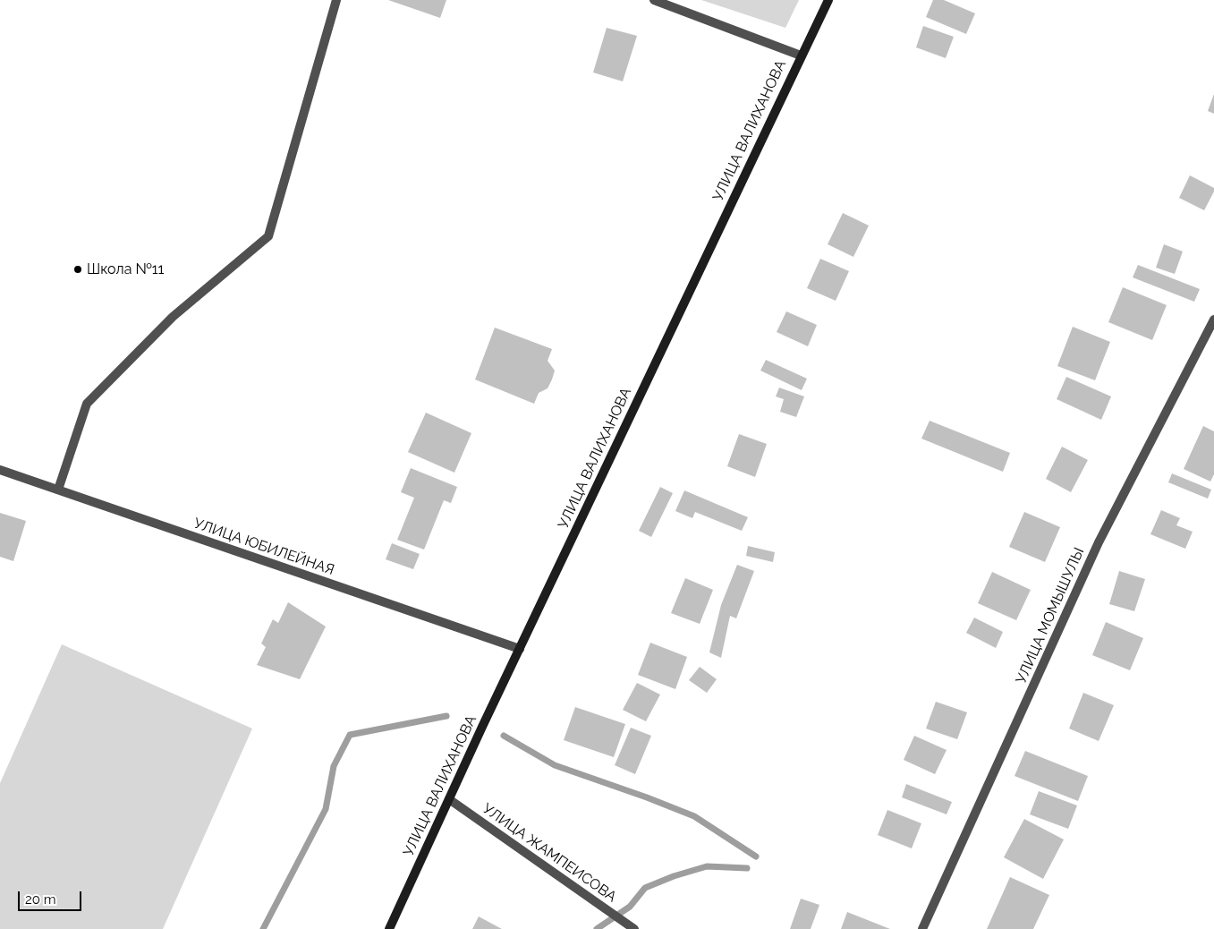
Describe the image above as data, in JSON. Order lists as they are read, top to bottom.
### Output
{
  "streets": {
    "main road": ["УЛИЦА ВАЛИХАНОВА"],
    "street": ["УЛИЦА ЮБИЛЕЙНАЯ", "УЛИЦА МОМЫШУЛЫ", "УЛИЦА ЖАМПЕИСОВА"]
  },
  "crossings": [
    ["УЛИЦА ВАЛИХАНОВА", "УЛИЦА ЮБИЛЕЙНАЯ"],
    ["УЛИЦА ВАЛИХАНОВА", "УЛИЦА ЖАМПЕИСОВА"]
  ],
  "places": ["Школа №11"],
  "scale_bar": "20 m"
}
